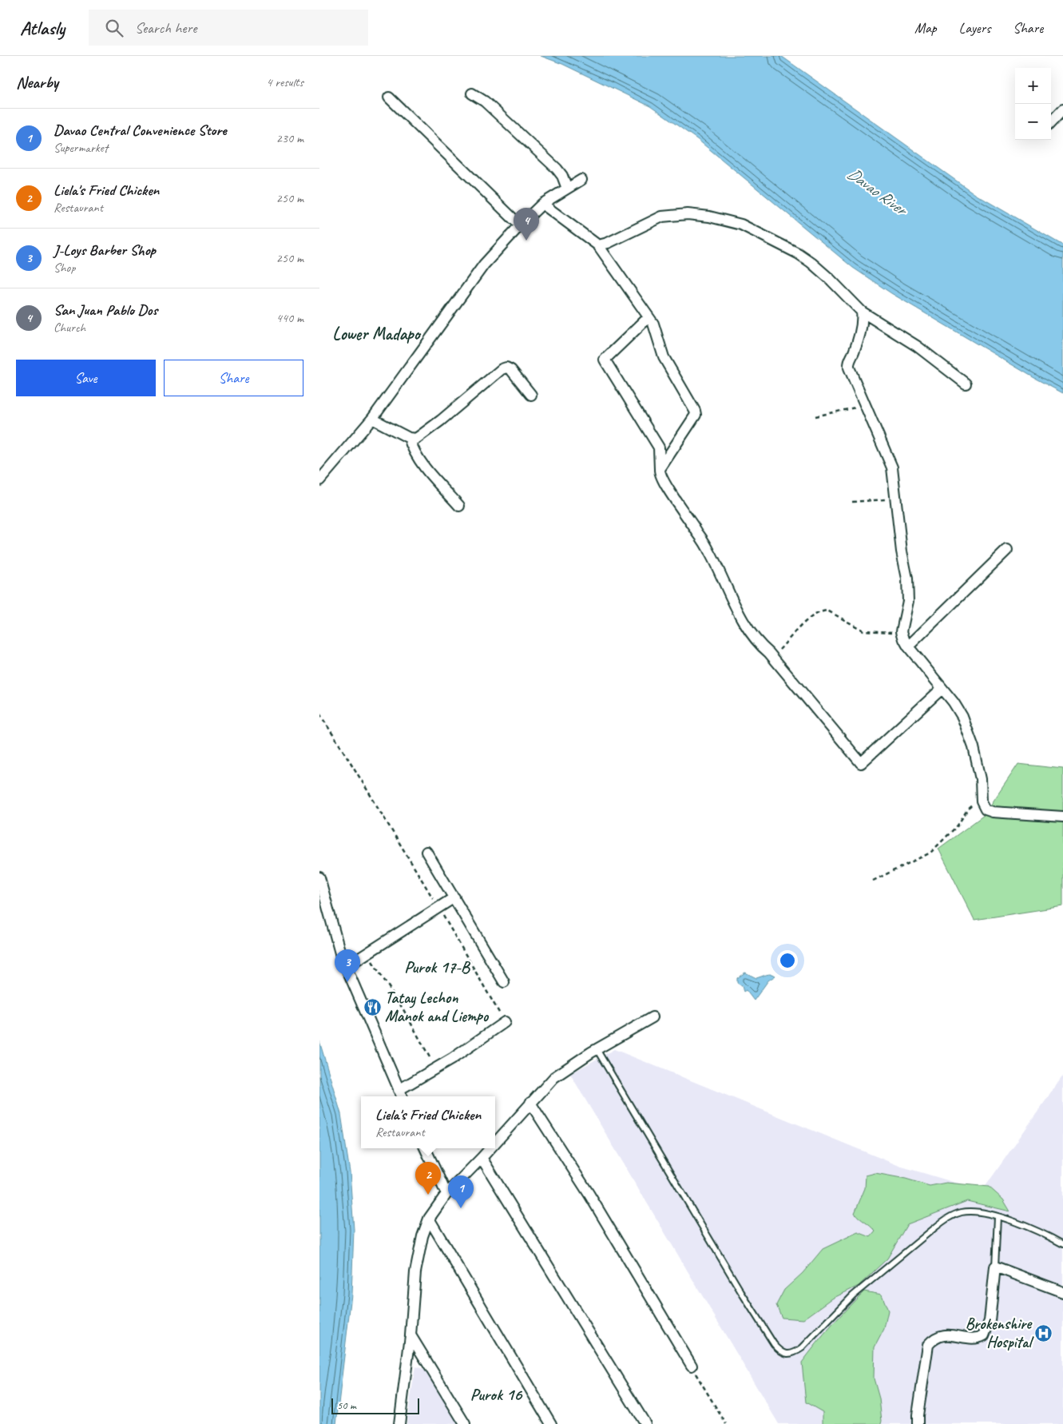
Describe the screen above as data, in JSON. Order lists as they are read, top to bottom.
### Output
{
  "districts": ["Lower Madapo", "Purok 17-B", "Purok 16"],
  "water": ["Davao River"],
  "places": {
    "restaurant": ["Tatay Lechon Manok and Liempo"],
    "hospital": ["Brokenshire Hospital"]
  },
  "scale_bar": "50 m",
  "page": {
    "header": "Atlasly",
    "search": "Search here",
    "nav": ["Map", "Layers", "Share"],
    "heading": ["Nearby", "4 results"],
    "map_buttons": ["+", "−"],
    "list": [
      {
        "mark": "1",
        "name": "Davao Central Convenience Store",
        "note": "Supermarket",
        "value": "230 m"
      },
      {
        "mark": "2",
        "name": "Liela's Fried Chicken",
        "note": "Restaurant",
        "value": "250 m"
      },
      {
        "mark": "3",
        "name": "J-Loys Barber Shop",
        "note": "Shop",
        "value": "250 m"
      },
      {
        "mark": "4",
        "name": "San Juan Pablo Dos",
        "note": "Church",
        "value": "440 m"
      }
    ],
    "pins": [
      "4",
      "3",
      "2",
      "1"
    ],
    "buttons": ["Save", "Share"],
    "popup": ["Liela's Fried Chicken", "Restaurant"],
    "scale": "50 m"
  }
}
